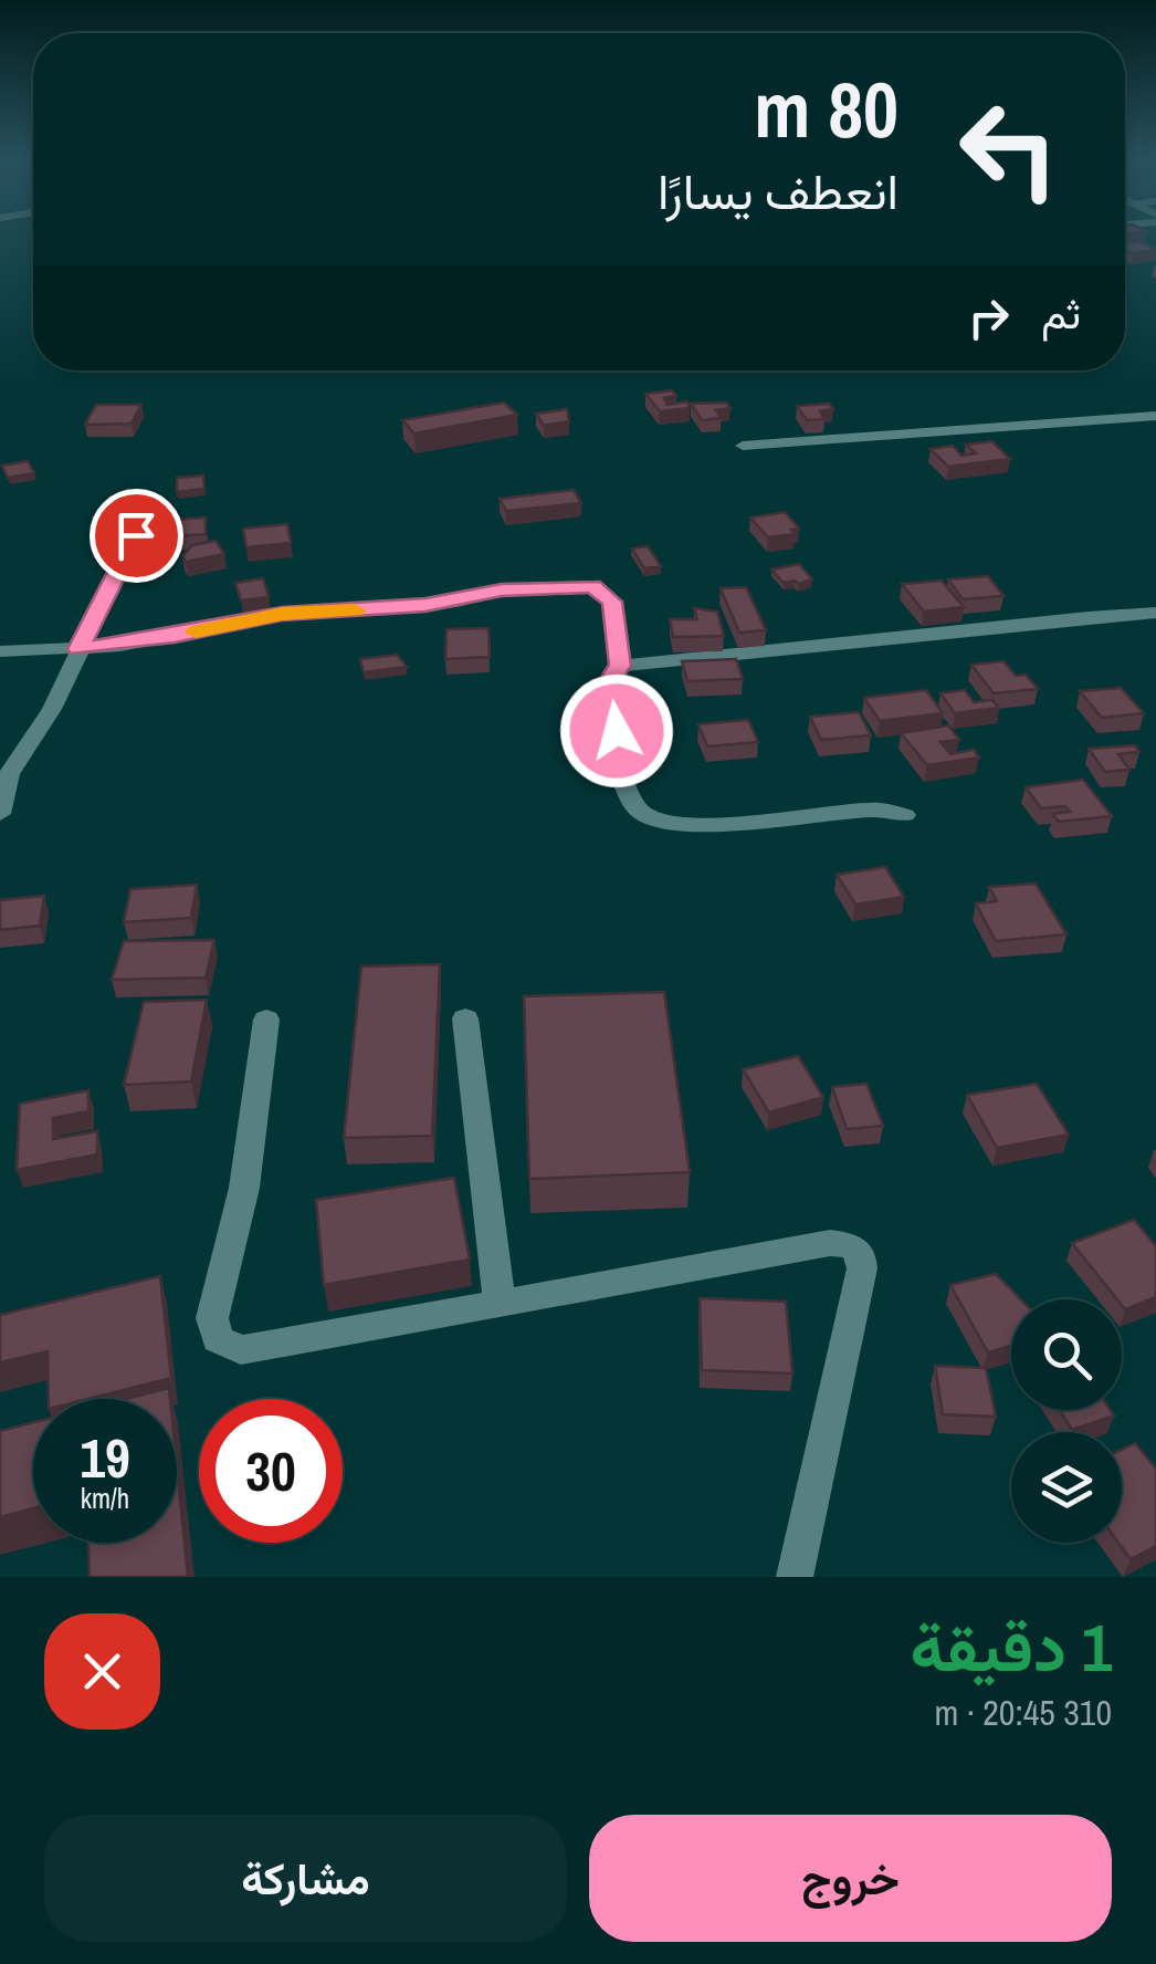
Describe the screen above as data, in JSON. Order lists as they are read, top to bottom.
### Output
{
  "page": {
    "turn": ["80 m", "انعطف يسارًا"],
    "then": "ثم",
    "speed": "19 km/h",
    "limit": "30",
    "heading": ["1 دقيقة", "310 m · 20:45"],
    "buttons": ["خروج", "مشاركة"]
  }
}
